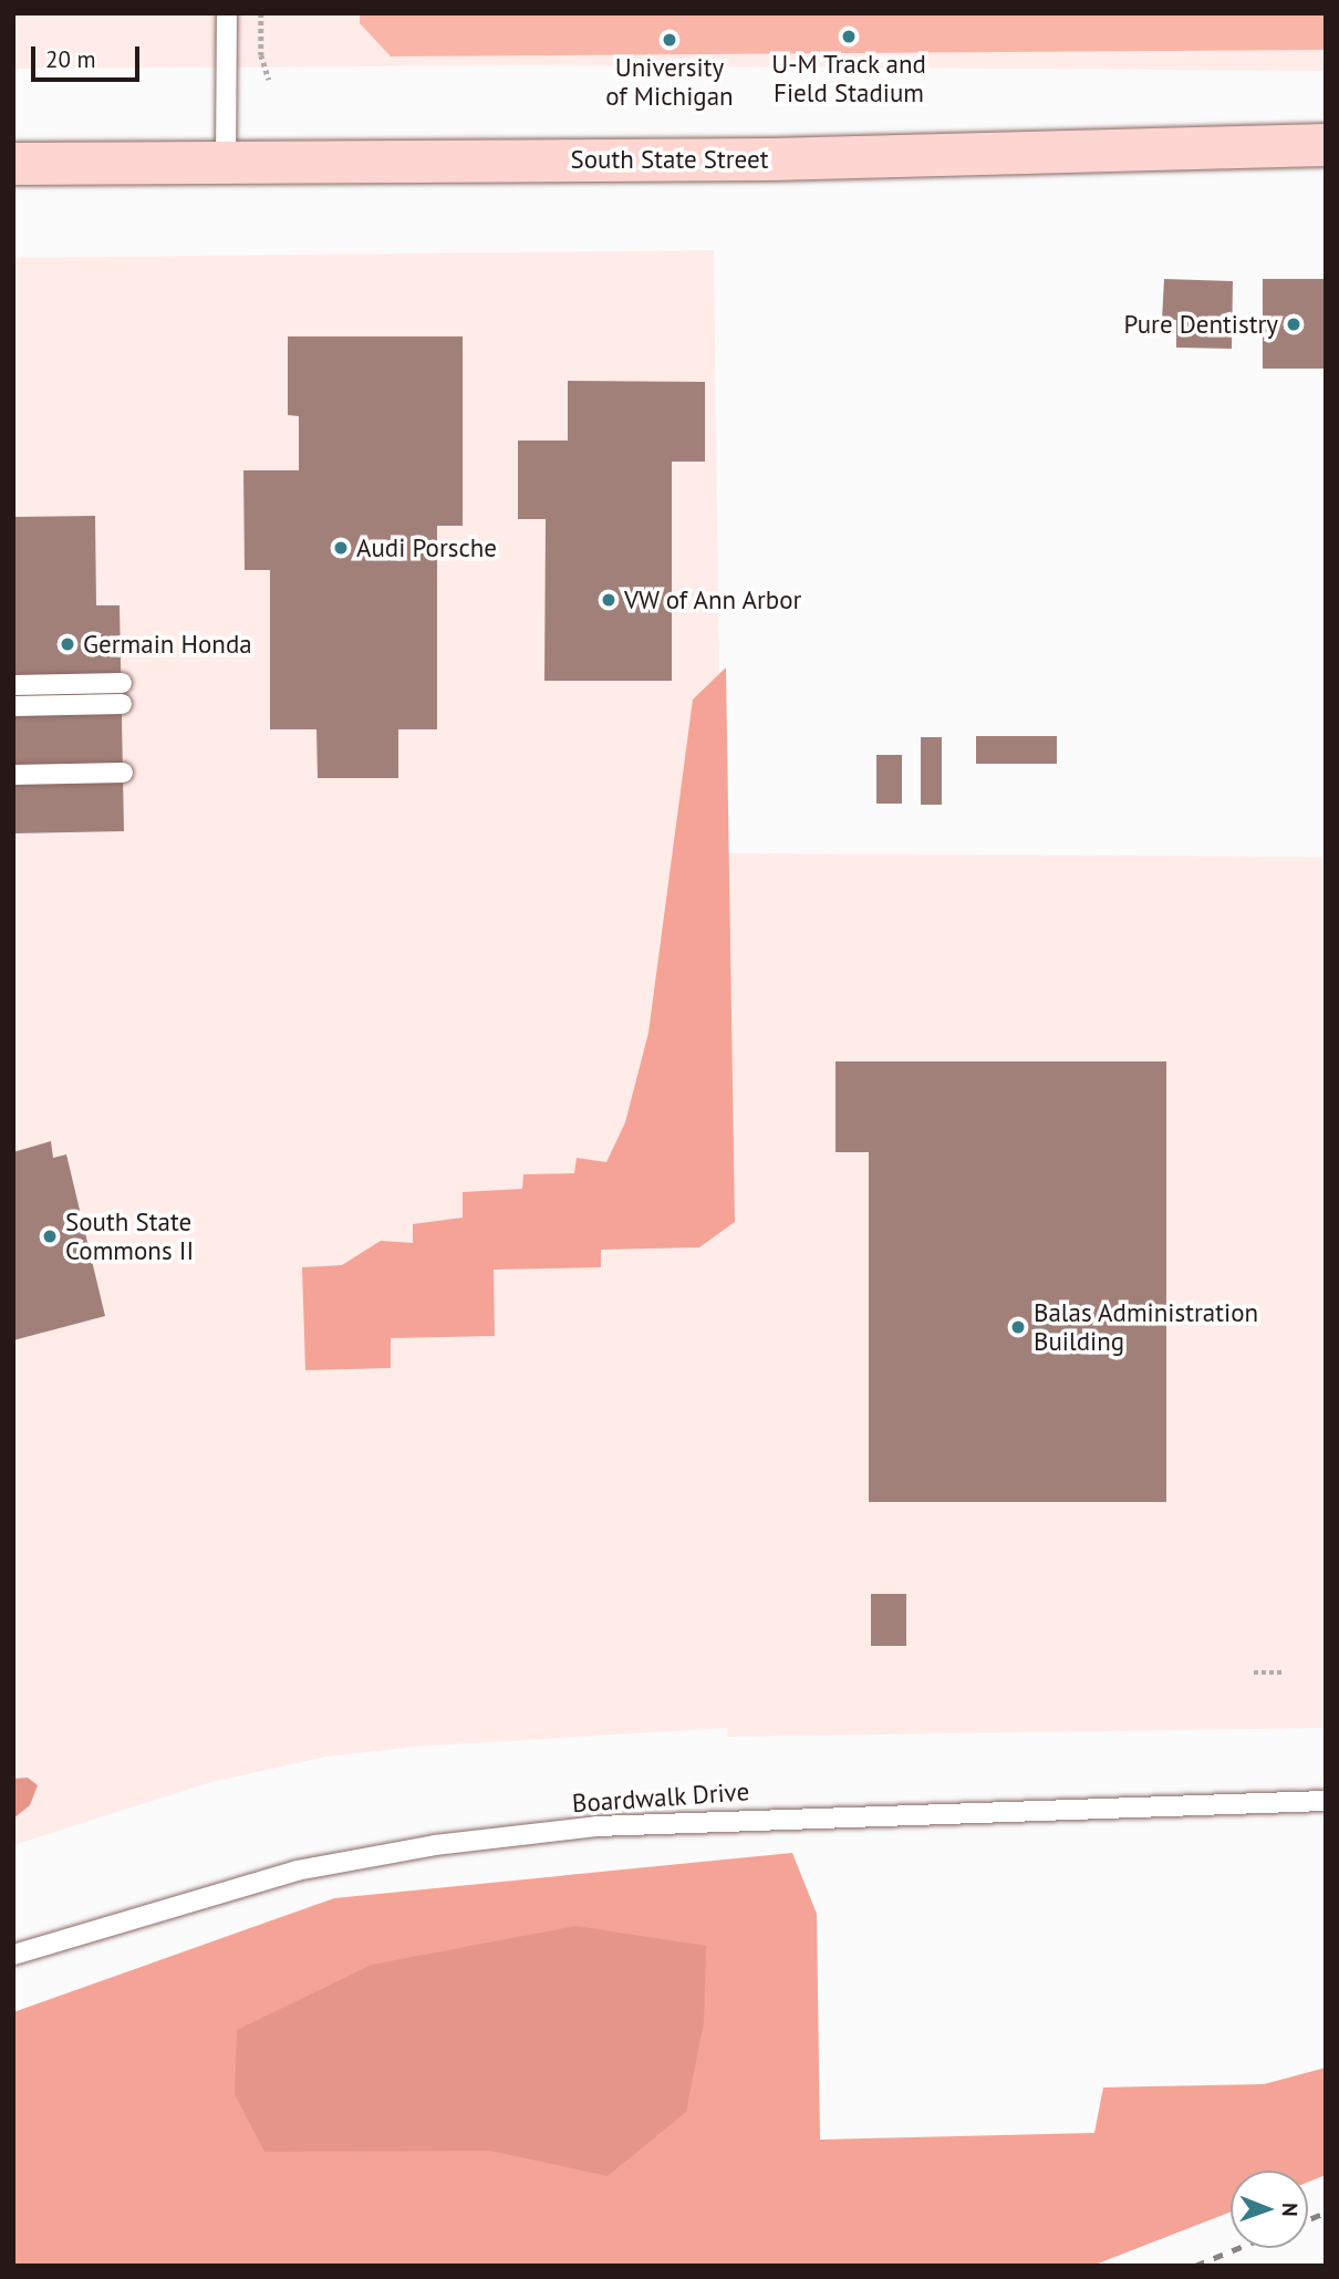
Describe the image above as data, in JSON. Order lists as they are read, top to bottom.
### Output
{
  "streets": {
    "main road": ["South State Street"],
    "lane": ["Boardwalk Drive"]
  },
  "places": [
    "U-M Track and Field Stadium",
    "University of Michigan",
    "Pure Dentistry",
    "Audi Porsche",
    "VW of Ann Arbor",
    "Germain Honda",
    "South State Commons II",
    "Balas Administration Building"
  ],
  "scale_bar": "20 m",
  "north": "right"
}
